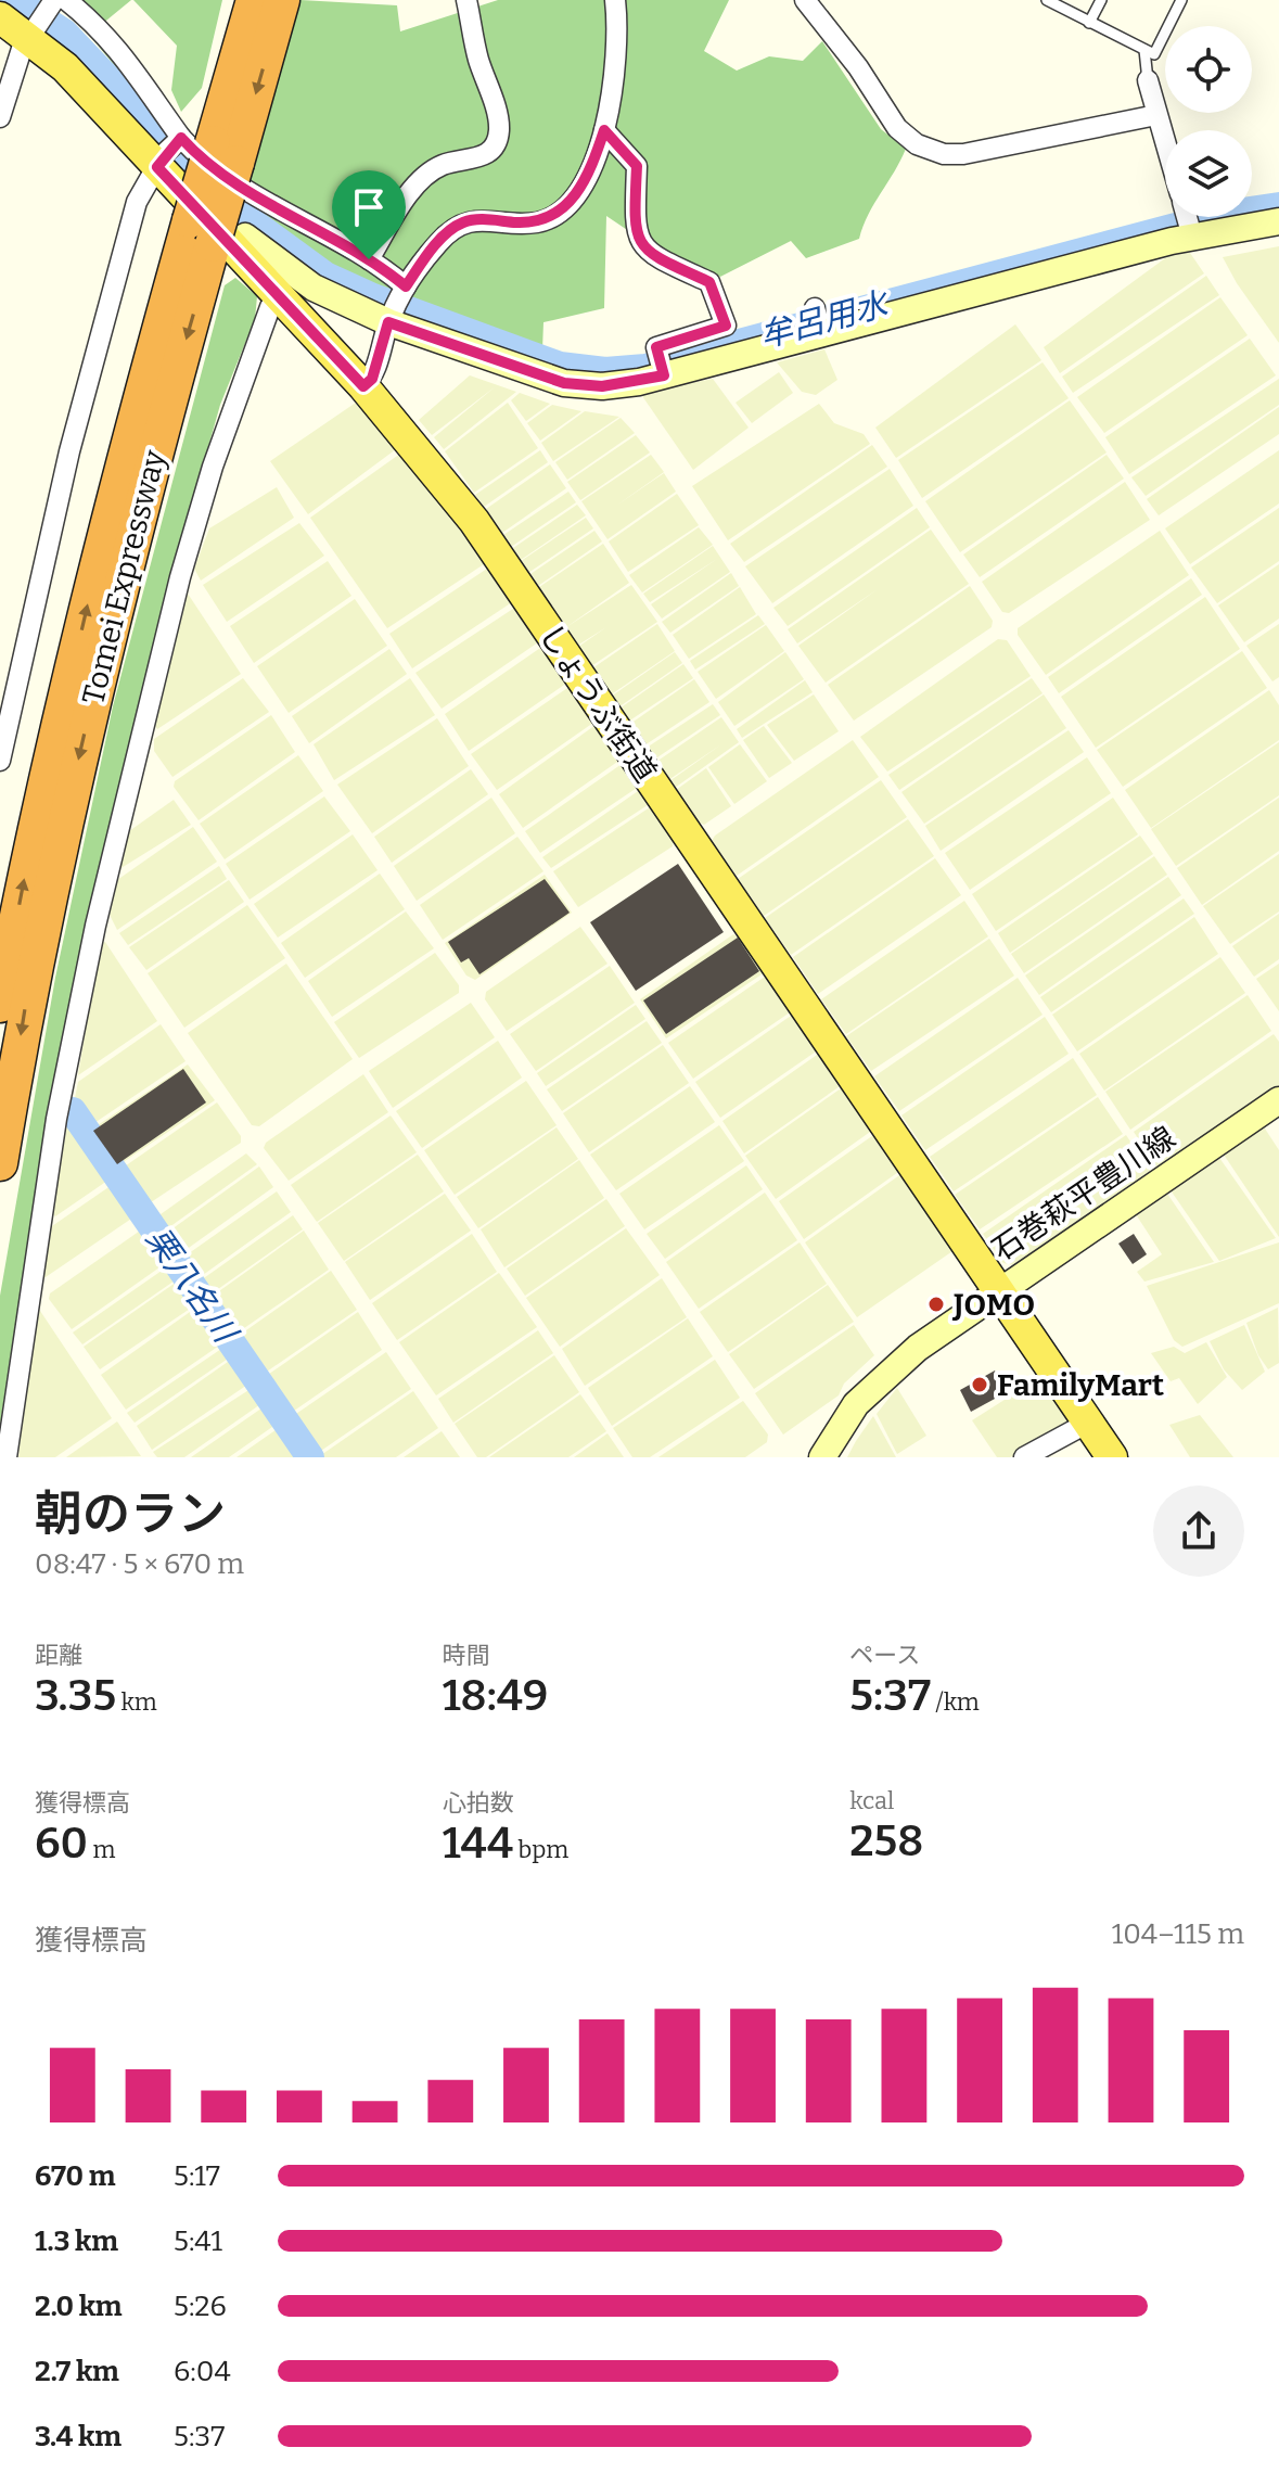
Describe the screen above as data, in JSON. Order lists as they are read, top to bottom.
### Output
{
  "streets": {
    "highway": ["Tomei Expressway"],
    "main road": ["しょうぶ街道"],
    "street": ["石巻萩平豊川線"]
  },
  "crossings": [
    ["Tomei Expressway", "しょうぶ街道"],
    ["しょうぶ街道", "石巻萩平豊川線"]
  ],
  "water": ["牟呂用水", "栗八名川"],
  "places": ["JOMO", "FamilyMart"],
  "page": {
    "heading": ["朝のラン", "08:47 · 5 × 670 m"],
    "stats": [
      ["距離", "3.35 km"],
      ["時間", "18:49"],
      ["ペース", "5:37 /km"],
      ["獲得標高", "60 m"],
      ["心拍数", "144 bpm"],
      ["kcal", "258"]
    ],
    "chart": ["獲得標高", "104–115 m"],
    "list": [
      {
        "name": "670 m",
        "note": "5:17"
      },
      {
        "name": "1.3 km",
        "note": "5:41"
      },
      {
        "name": "2.0 km",
        "note": "5:26"
      },
      {
        "name": "2.7 km",
        "note": "6:04"
      },
      {
        "name": "3.4 km",
        "note": "5:37"
      }
    ]
  }
}
